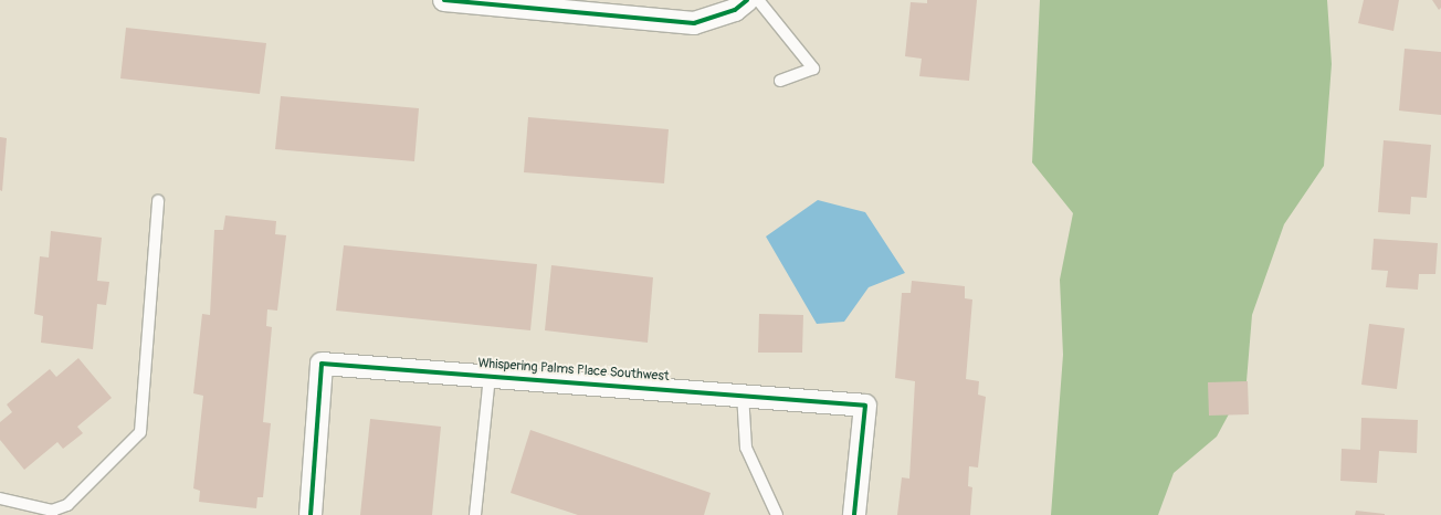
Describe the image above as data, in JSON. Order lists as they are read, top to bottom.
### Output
{
  "streets": {
    "street": ["Whispering Palms Place Southwest"]
  }
}
